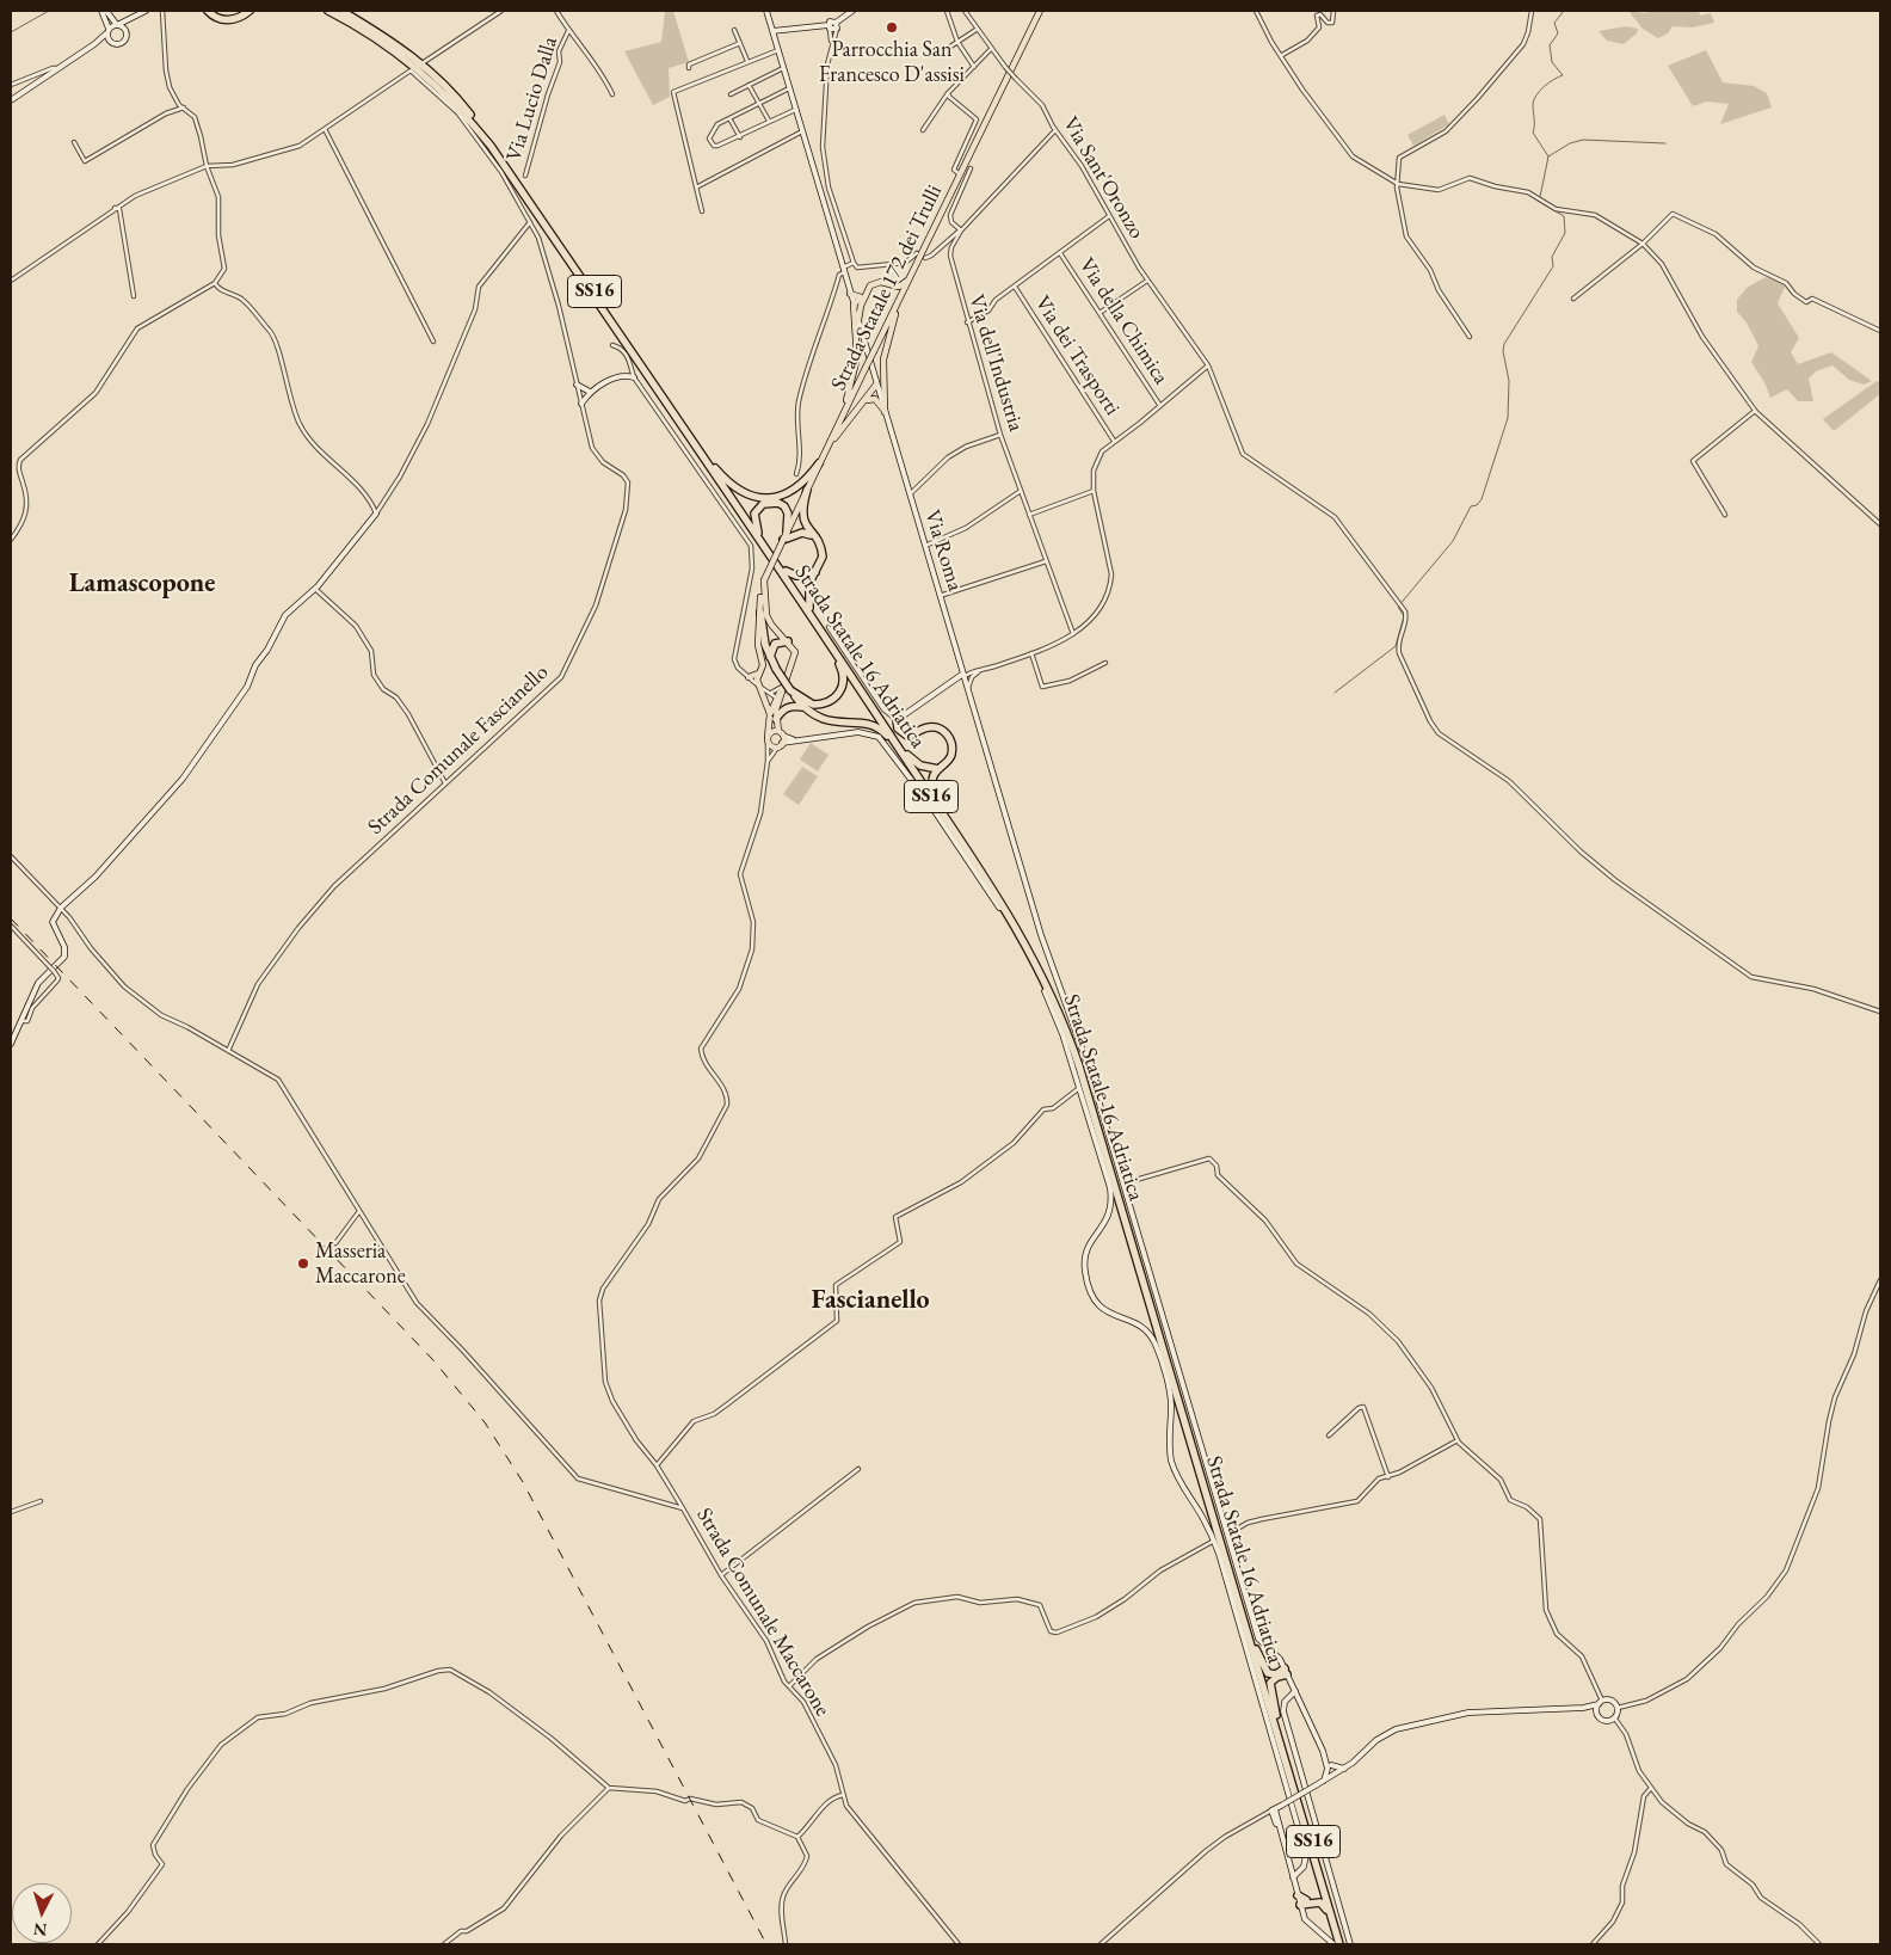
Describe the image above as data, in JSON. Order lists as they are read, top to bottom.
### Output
{
  "streets": {
    "highway": ["SS16", "Strada Statale 16 Adriatica"],
    "main road": ["Strada Statale 172 dei Trulli"],
    "street": [
      "Via Lucio Dalla",
      "Via Sant'Oronzo",
      "Via della Chimica",
      "Via dei Trasporti",
      "Via dell'Industria",
      "Via Roma",
      "Strada Comunale Fascianello",
      "Strada Comunale Maccarone"
    ]
  },
  "crossings": [
    ["Strada Comunale Fascianello", "Strada Comunale Maccarone"]
  ],
  "districts": ["Lamascopone", "Fascianello"],
  "places": ["Parrocchia San Francesco D'assisi", "Masseria Maccarone"],
  "north": "bottom"
}
